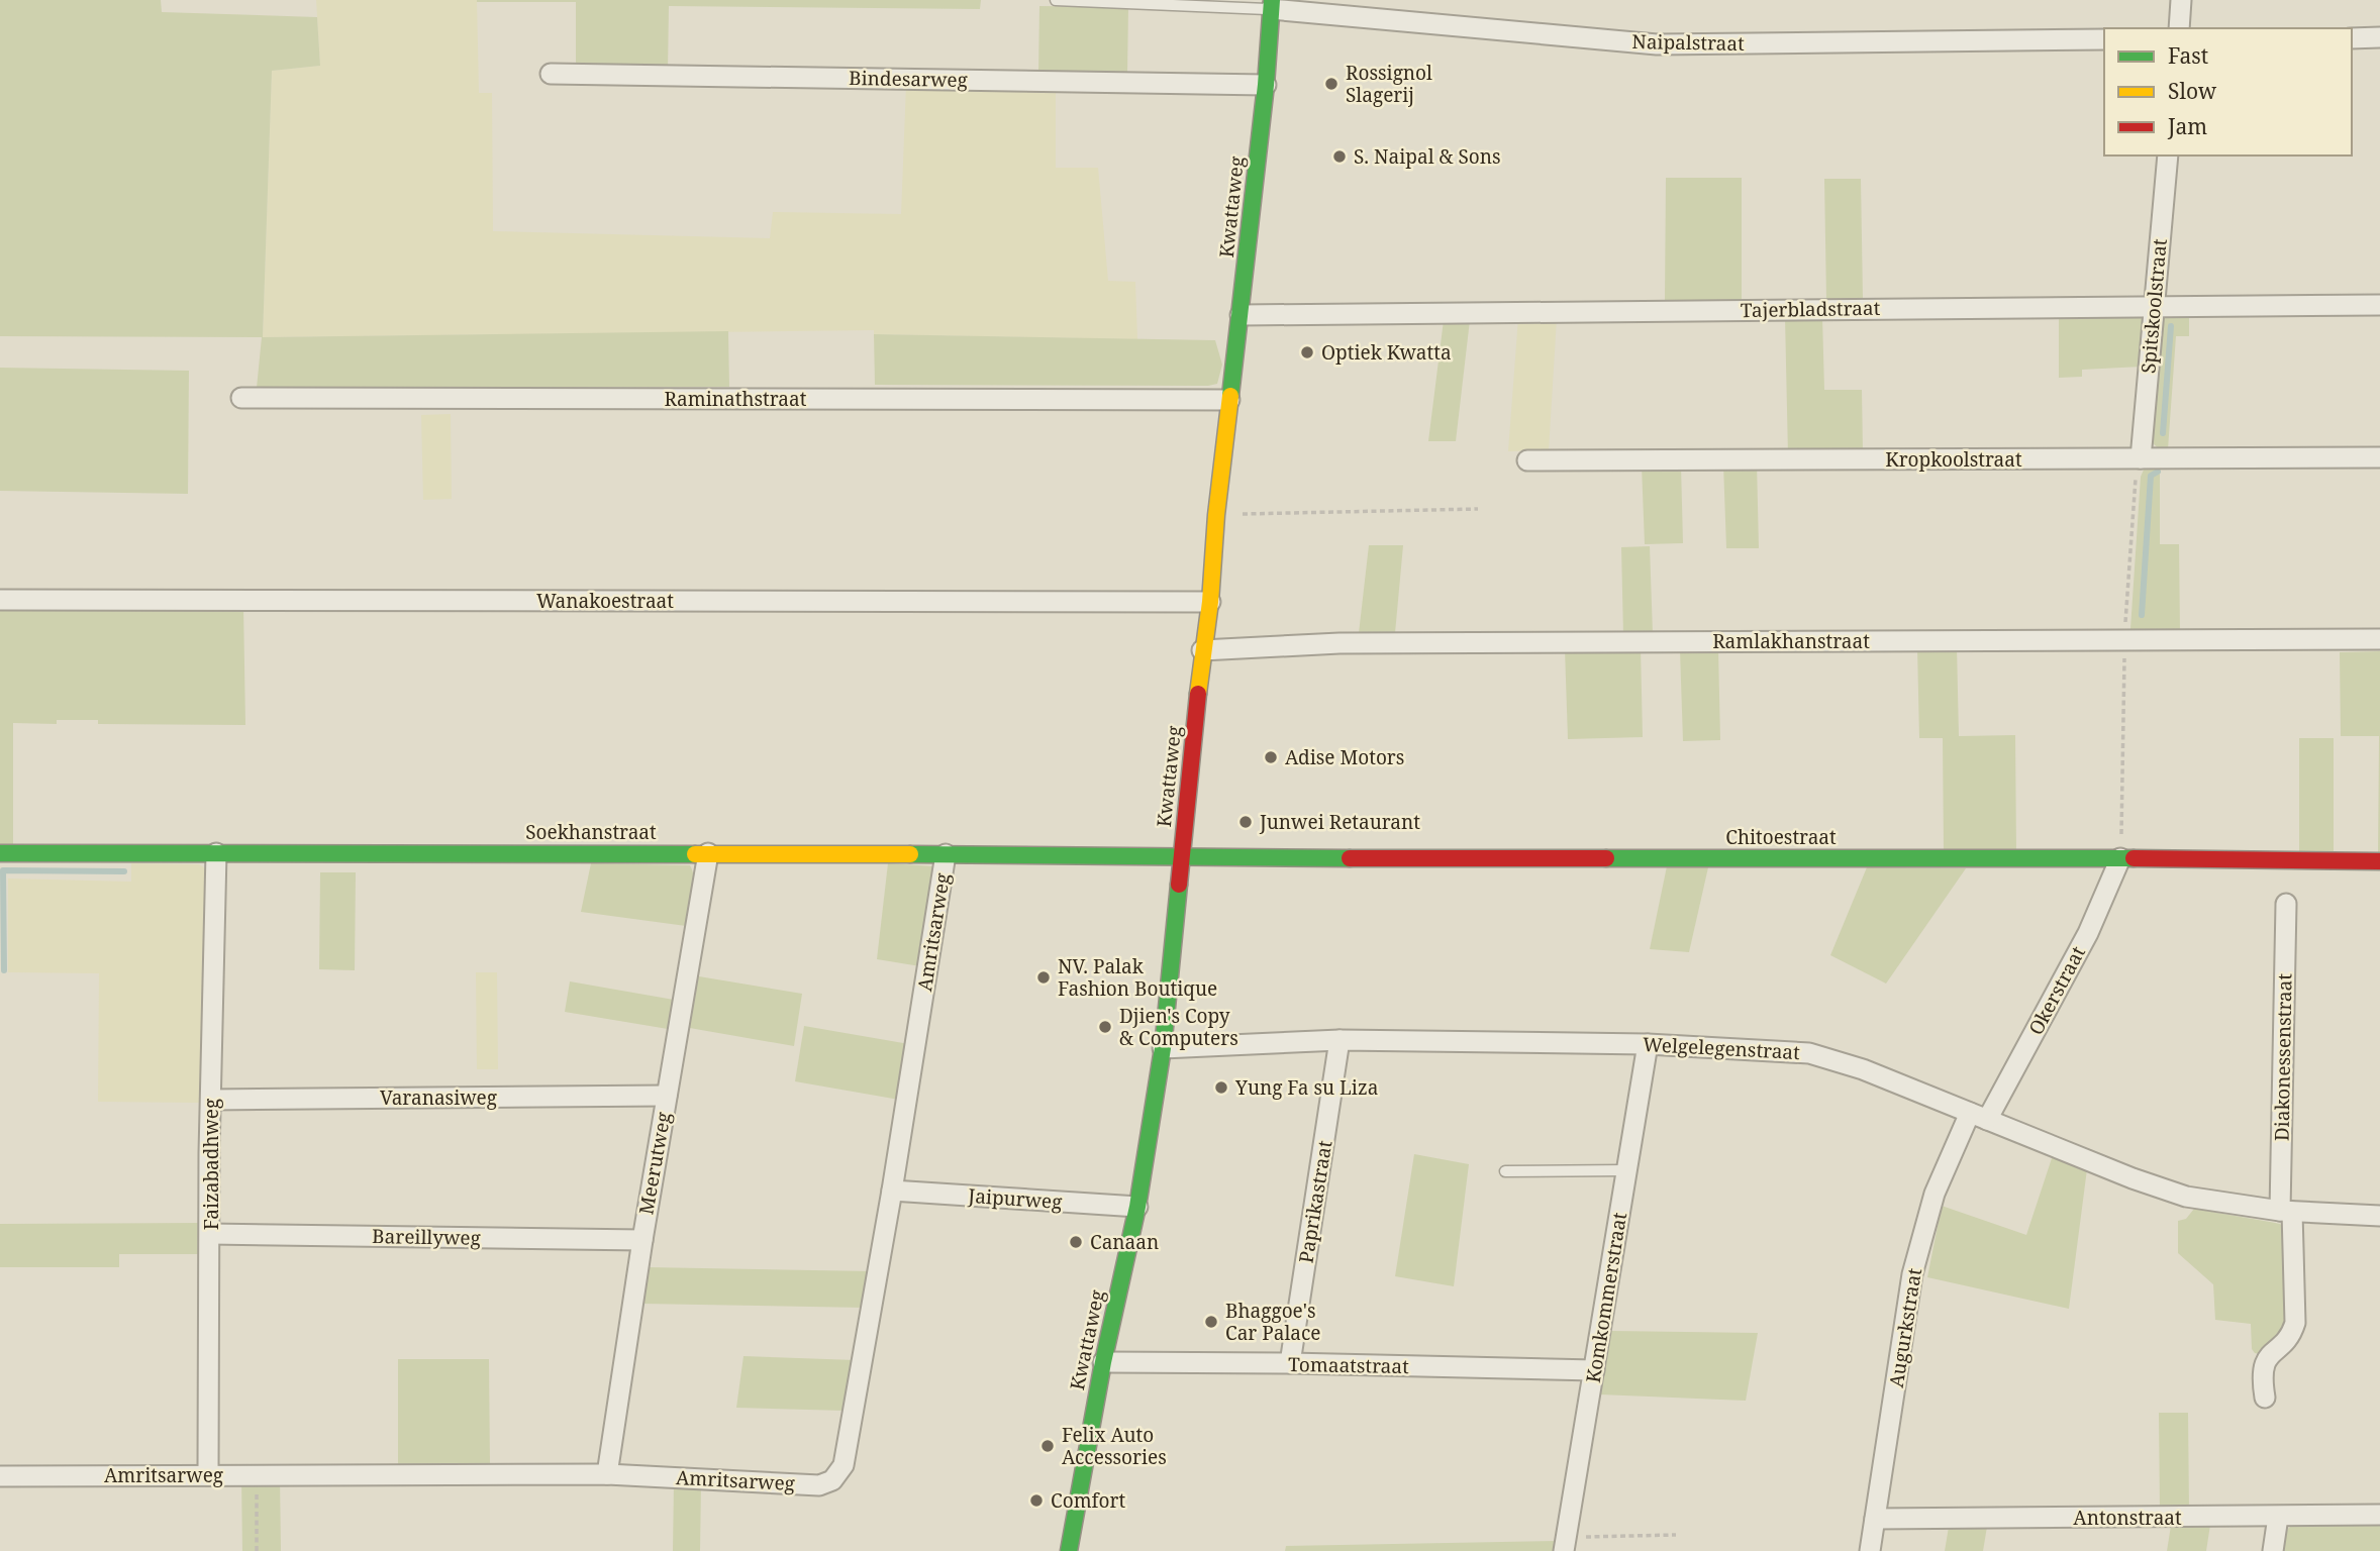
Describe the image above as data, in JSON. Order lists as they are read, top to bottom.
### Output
{
  "streets": {
    "street": [
      "Naipalstraat",
      "Bindesarweg",
      "Kwattaweg",
      "Spitskoolstraat",
      "Tajerbladstraat",
      "Raminathstraat",
      "Kropkoolstraat",
      "Wanakoestraat",
      "Ramlakhanstraat",
      "Soekhanstraat",
      "Chitoestraat",
      "Amritsarweg",
      "Okerstraat",
      "Welgelegenstraat",
      "Diakonessenstraat",
      "Varanasiweg",
      "Meerutweg",
      "Faizabadhweg",
      "Jaipurweg",
      "Paprikastraat",
      "Bareillyweg",
      "Komkommerstraat",
      "Augurkstraat",
      "Tomaatstraat",
      "Antonstraat"
    ]
  },
  "crossings": [
    ["Naipalstraat", "Kwattaweg"],
    ["Bindesarweg", "Kwattaweg"],
    ["Kwattaweg", "Tajerbladstraat"],
    ["Kwattaweg", "Raminathstraat"],
    ["Kwattaweg", "Wanakoestraat"],
    ["Kwattaweg", "Ramlakhanstraat"],
    ["Kwattaweg", "Soekhanstraat"],
    ["Kwattaweg", "Chitoestraat"],
    ["Kwattaweg", "Welgelegenstraat"],
    ["Kwattaweg", "Jaipurweg"],
    ["Kwattaweg", "Tomaatstraat"],
    ["Spitskoolstraat", "Tajerbladstraat"],
    ["Spitskoolstraat", "Kropkoolstraat"],
    ["Soekhanstraat", "Chitoestraat"],
    ["Soekhanstraat", "Amritsarweg"],
    ["Soekhanstraat", "Meerutweg"],
    ["Soekhanstraat", "Faizabadhweg"],
    ["Chitoestraat", "Okerstraat"],
    ["Amritsarweg", "Meerutweg"],
    ["Amritsarweg", "Faizabadhweg"],
    ["Amritsarweg", "Jaipurweg"],
    ["Okerstraat", "Welgelegenstraat"],
    ["Okerstraat", "Augurkstraat"],
    ["Welgelegenstraat", "Diakonessenstraat"],
    ["Welgelegenstraat", "Paprikastraat"],
    ["Welgelegenstraat", "Komkommerstraat"],
    ["Welgelegenstraat", "Augurkstraat"],
    ["Varanasiweg", "Meerutweg"],
    ["Varanasiweg", "Faizabadhweg"],
    ["Meerutweg", "Bareillyweg"],
    ["Faizabadhweg", "Bareillyweg"],
    ["Paprikastraat", "Tomaatstraat"],
    ["Komkommerstraat", "Tomaatstraat"],
    ["Augurkstraat", "Antonstraat"]
  ],
  "places": [
    "Rossignol Slagerij",
    "S. Naipal & Sons",
    "Optiek Kwatta",
    "Adise Motors",
    "Junwei Retaurant",
    "NV. Palak Fashion Boutique",
    "Djien's Copy & Computers",
    "Yung Fa su Liza",
    "Canaan",
    "Bhaggoe's Car Palace",
    "Felix Auto Accessories",
    "Comfort"
  ],
  "legend": ["Fast", "Slow", "Jam"]
}
